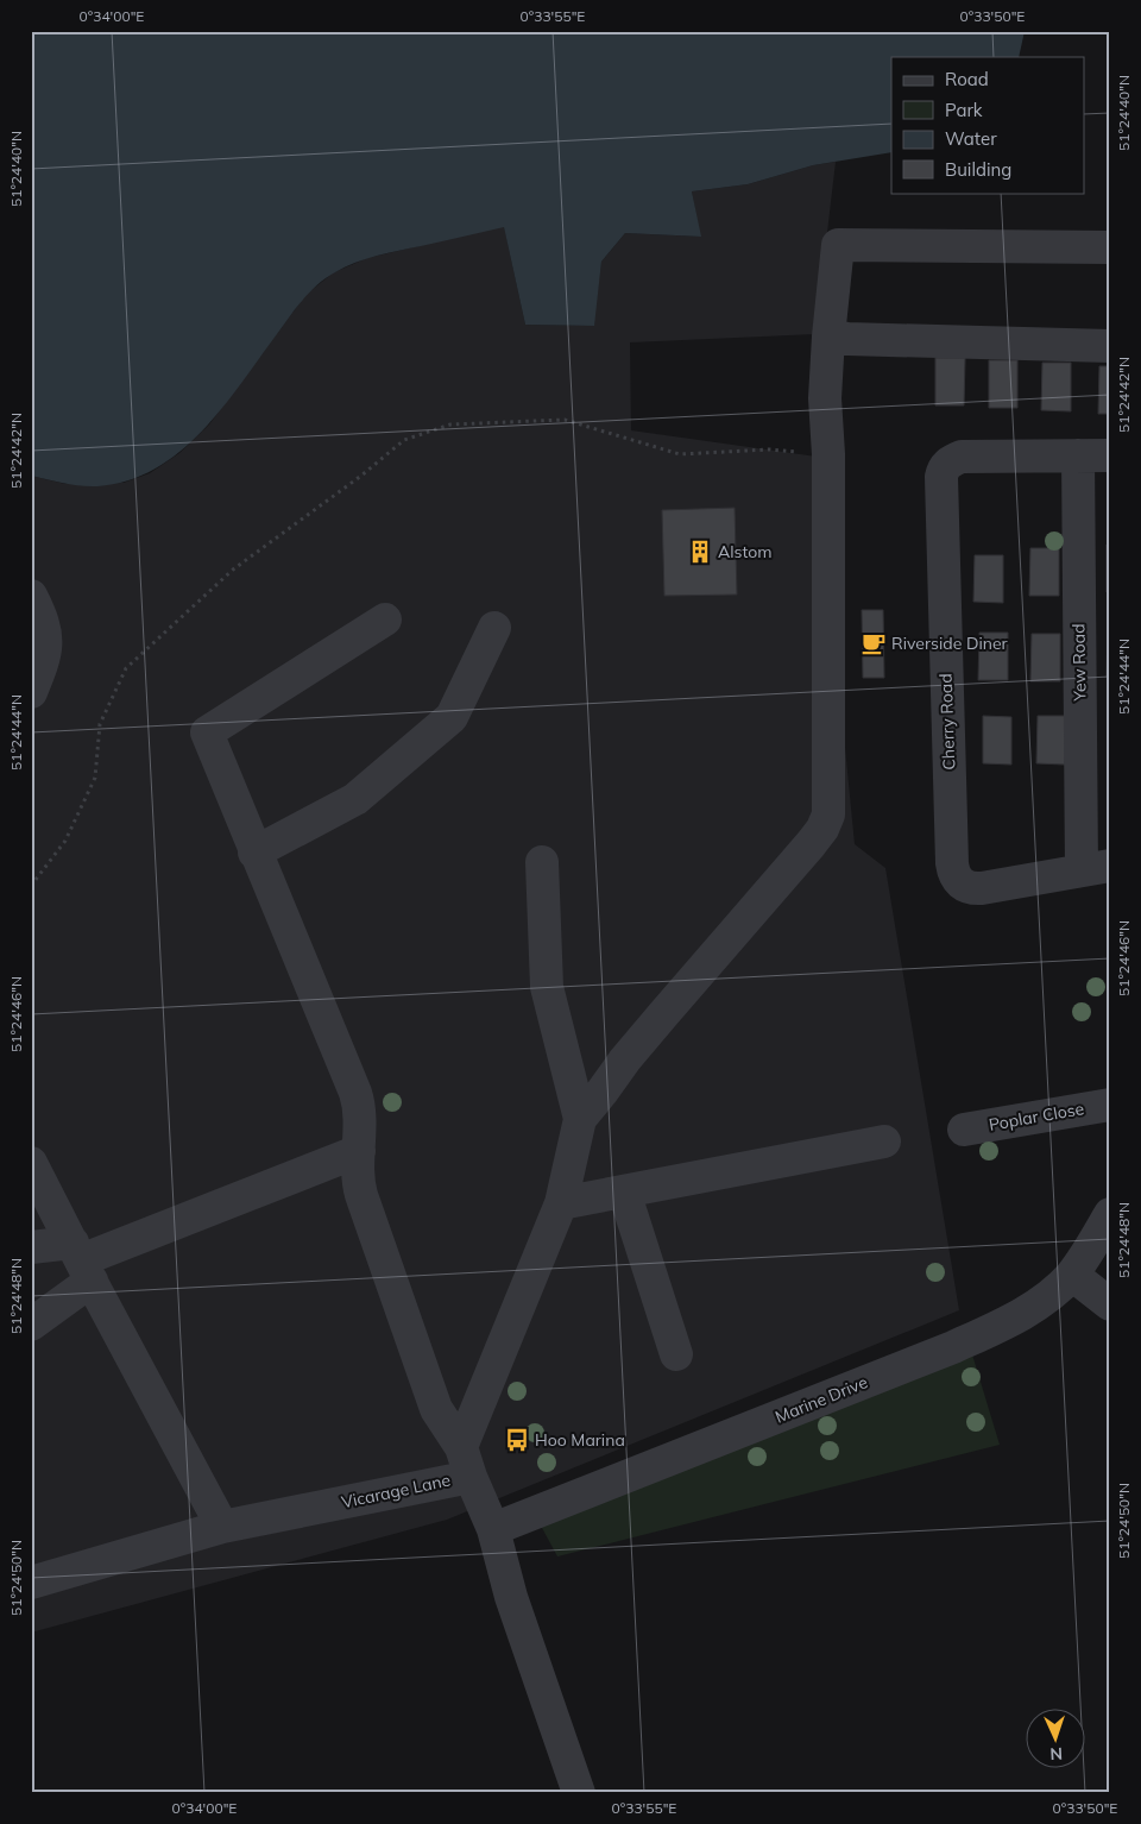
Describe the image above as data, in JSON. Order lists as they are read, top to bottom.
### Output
{
  "streets": {
    "street": [
      "Yew Road",
      "Cherry Road",
      "Poplar Close",
      "Marine Drive",
      "Vicarage Lane"
    ]
  },
  "crossings": [
    ["Yew Road", "Cherry Road"],
    ["Marine Drive", "Vicarage Lane"]
  ],
  "places": {
    "building": ["Alstom"],
    "cafe": ["Riverside Diner"],
    "bus stop": ["Hoo Marina"]
  },
  "legend": [
    "Road",
    "Park",
    "Water",
    "Building"
  ],
  "north": "bottom",
  "coordinates": [
    "0°34'00\"E",
    "0°33'55\"E",
    "0°33'50\"E",
    "51°24'40\"N",
    "51°24'42\"N",
    "51°24'44\"N",
    "51°24'46\"N",
    "51°24'48\"N",
    "51°24'50\"N"
  ]
}
